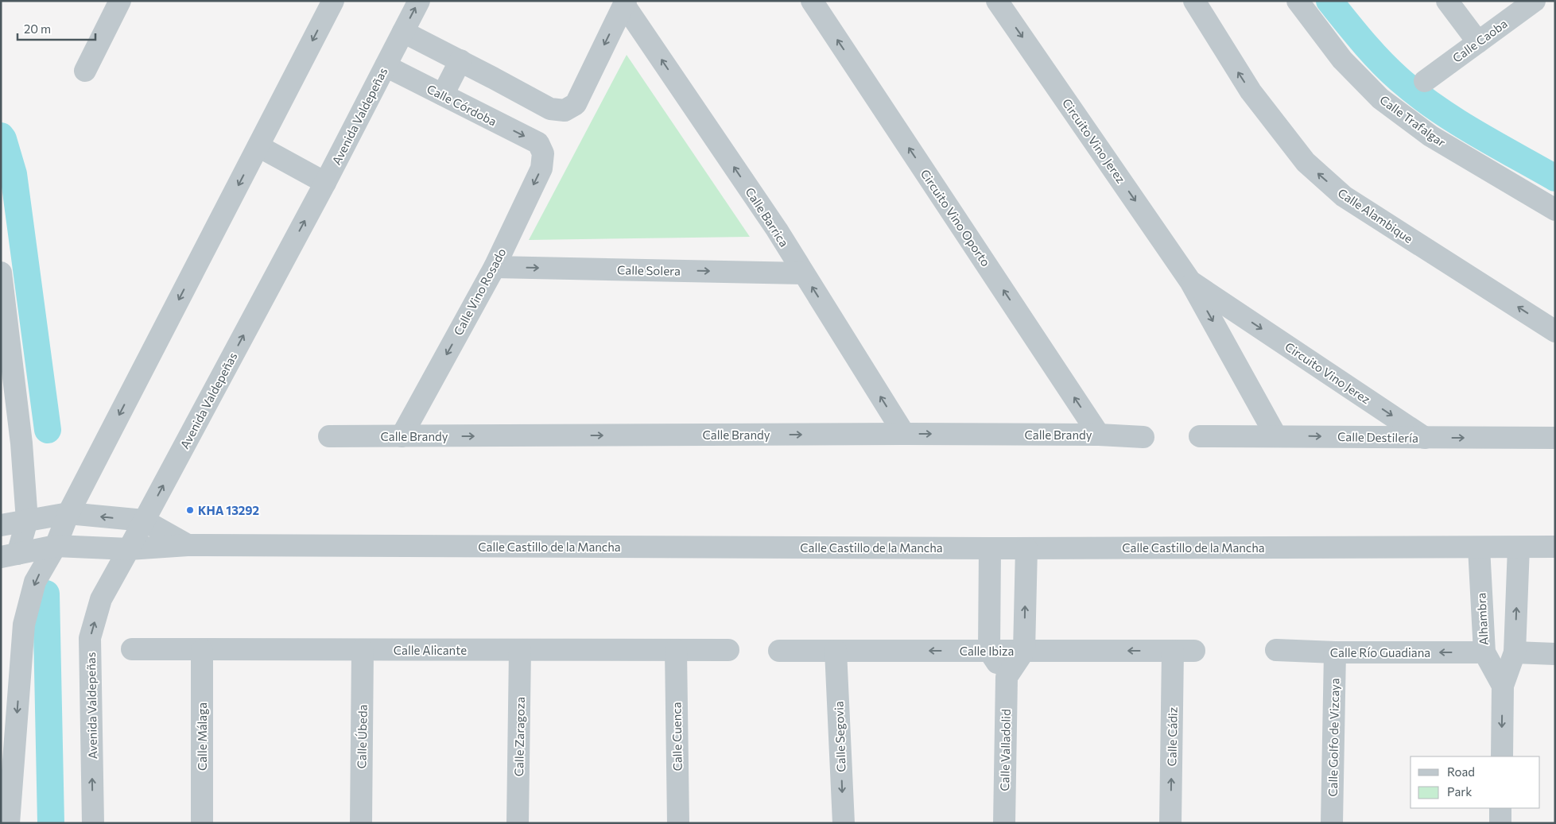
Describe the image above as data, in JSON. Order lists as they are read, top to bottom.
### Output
{
  "streets": {
    "street": [
      "Calle Caoba",
      "Calle Córdoba",
      "Avenida Valdepeñas",
      "Calle Trafalgar",
      "Circuito Vino Jerez",
      "Calle Alambique",
      "Calle Barrica",
      "Circuito Vino Oporto",
      "Calle Solera",
      "Calle Vino Rosado",
      "Calle Brandy",
      "Calle Destilería",
      "Calle Castillo de la Mancha",
      "Alhambra",
      "Calle Alicante",
      "Calle Ibiza",
      "Calle Río Guadiana",
      "Calle Málaga",
      "Calle Úbeda",
      "Calle Zaragoza",
      "Calle Cuenca",
      "Calle Segovia",
      "Calle Cádiz",
      "Calle Golfo de Vizcaya",
      "Calle Valladolid"
    ]
  },
  "crossings": [
    ["Calle Córdoba", "Avenida Valdepeñas"],
    ["Calle Córdoba", "Calle Vino Rosado"],
    ["Avenida Valdepeñas", "Calle Castillo de la Mancha"],
    ["Circuito Vino Jerez", "Calle Destilería"],
    ["Calle Barrica", "Calle Solera"],
    ["Calle Barrica", "Calle Brandy"],
    ["Circuito Vino Oporto", "Calle Brandy"],
    ["Calle Solera", "Calle Vino Rosado"],
    ["Calle Vino Rosado", "Calle Brandy"],
    ["Calle Castillo de la Mancha", "Alhambra"],
    ["Alhambra", "Calle Río Guadiana"],
    ["Calle Alicante", "Calle Málaga"],
    ["Calle Alicante", "Calle Úbeda"],
    ["Calle Alicante", "Calle Zaragoza"],
    ["Calle Alicante", "Calle Cuenca"],
    ["Calle Ibiza", "Calle Segovia"],
    ["Calle Ibiza", "Calle Cádiz"],
    ["Calle Río Guadiana", "Calle Golfo de Vizcaya"]
  ],
  "one_way": [
    "Calle Córdoba",
    "Circuito Vino Jerez",
    "Calle Alambique",
    "Calle Barrica",
    "Circuito Vino Oporto",
    "Calle Solera",
    "Calle Vino Rosado",
    "Calle Brandy",
    "Calle Destilería",
    "Calle Ibiza",
    "Calle Río Guadiana",
    "Calle Segovia",
    "Calle Cádiz"
  ],
  "places": ["KHA 13292"],
  "legend": ["Road", "Park"],
  "scale_bar": "20 m"
}
